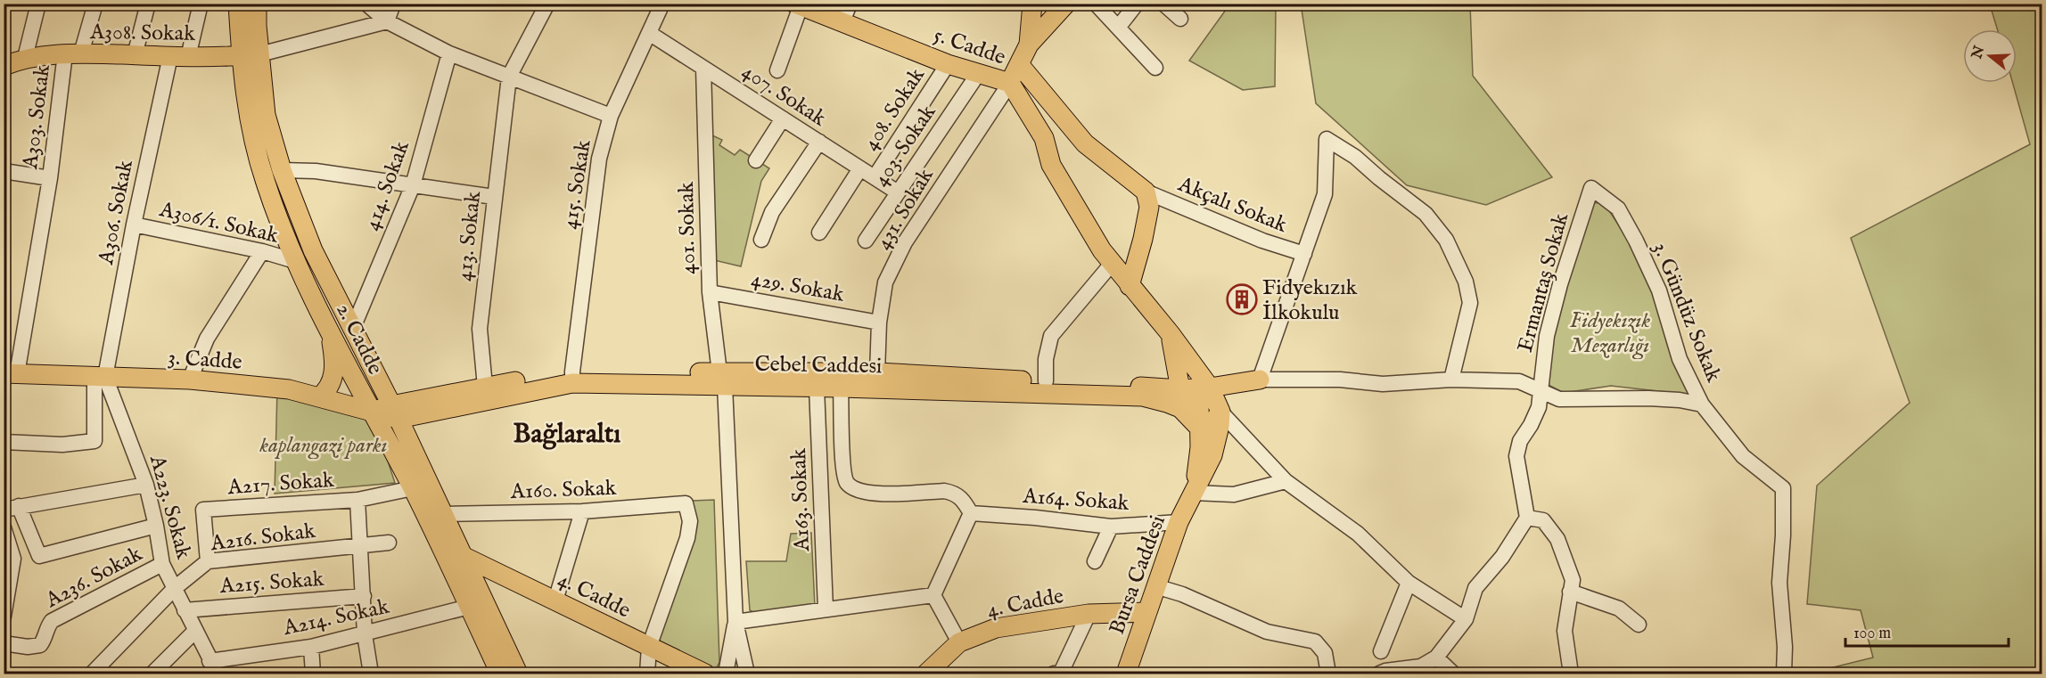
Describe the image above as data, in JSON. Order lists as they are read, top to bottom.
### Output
{
  "streets": {
    "main road": [
      "A308. Sokak",
      "5. Cadde",
      "2. Cadde",
      "3. Cadde",
      "Cebel Caddesi",
      "Bursa Caddesi",
      "4. Cadde"
    ],
    "street": [
      "407. Sokak",
      "408. Sokak",
      "A303. Sokak",
      "403. Sokak",
      "415. Sokak",
      "414. Sokak",
      "Akçalı Sokak",
      "431. Sokak",
      "A306. Sokak",
      "A306/1. Sokak",
      "401. Sokak",
      "413. Sokak",
      "Ermantaş Sokak",
      "429. Sokak",
      "3. Gündüz Sokak",
      "A217. Sokak",
      "A160. Sokak",
      "A164. Sokak",
      "A163. Sokak",
      "A223. Sokak",
      "A216. Sokak",
      "A236. Sokak",
      "A215. Sokak",
      "A214. Sokak"
    ]
  },
  "crossings": [
    ["A308. Sokak", "A303. Sokak"],
    ["A308. Sokak", "A306. Sokak"],
    ["A308. Sokak", "2. Cadde"],
    ["5. Cadde", "408. Sokak"],
    ["5. Cadde", "403. Sokak"],
    ["5. Cadde", "431. Sokak"],
    ["407. Sokak", "408. Sokak"],
    ["407. Sokak", "403. Sokak"],
    ["407. Sokak", "415. Sokak"],
    ["407. Sokak", "401. Sokak"],
    ["A303. Sokak", "3. Cadde"],
    ["415. Sokak", "Cebel Caddesi"],
    ["414. Sokak", "2. Cadde"],
    ["431. Sokak", "429. Sokak"],
    ["431. Sokak", "Cebel Caddesi"],
    ["A306. Sokak", "A306/1. Sokak"],
    ["A306. Sokak", "3. Cadde"],
    ["A306. Sokak", "A223. Sokak"],
    ["A306/1. Sokak", "2. Cadde"],
    ["401. Sokak", "429. Sokak"],
    ["401. Sokak", "Cebel Caddesi"],
    ["413. Sokak", "Cebel Caddesi"],
    ["Ermantaş Sokak", "3. Gündüz Sokak"],
    ["2. Cadde", "3. Cadde"],
    ["2. Cadde", "Cebel Caddesi"],
    ["2. Cadde", "A217. Sokak"],
    ["2. Cadde", "A160. Sokak"],
    ["2. Cadde", "4. Cadde"],
    ["2. Cadde", "A214. Sokak"],
    ["3. Cadde", "Cebel Caddesi"],
    ["3. Cadde", "A223. Sokak"],
    ["Cebel Caddesi", "A163. Sokak"],
    ["A217. Sokak", "A216. Sokak"],
    ["A160. Sokak", "4. Cadde"],
    ["A164. Sokak", "Bursa Caddesi"],
    ["A223. Sokak", "A216. Sokak"],
    ["A223. Sokak", "A236. Sokak"],
    ["A223. Sokak", "A215. Sokak"],
    ["A223. Sokak", "A214. Sokak"],
    ["Bursa Caddesi", "4. Cadde"]
  ],
  "districts": ["Bağlaraltı"],
  "parks": ["Fidyekızık Mezarlığı", "kaplangazi parkı"],
  "places": {
    "building": ["Fidyekızık İlkokulu"]
  },
  "scale_bar": "100 m",
  "north": "left"
}
